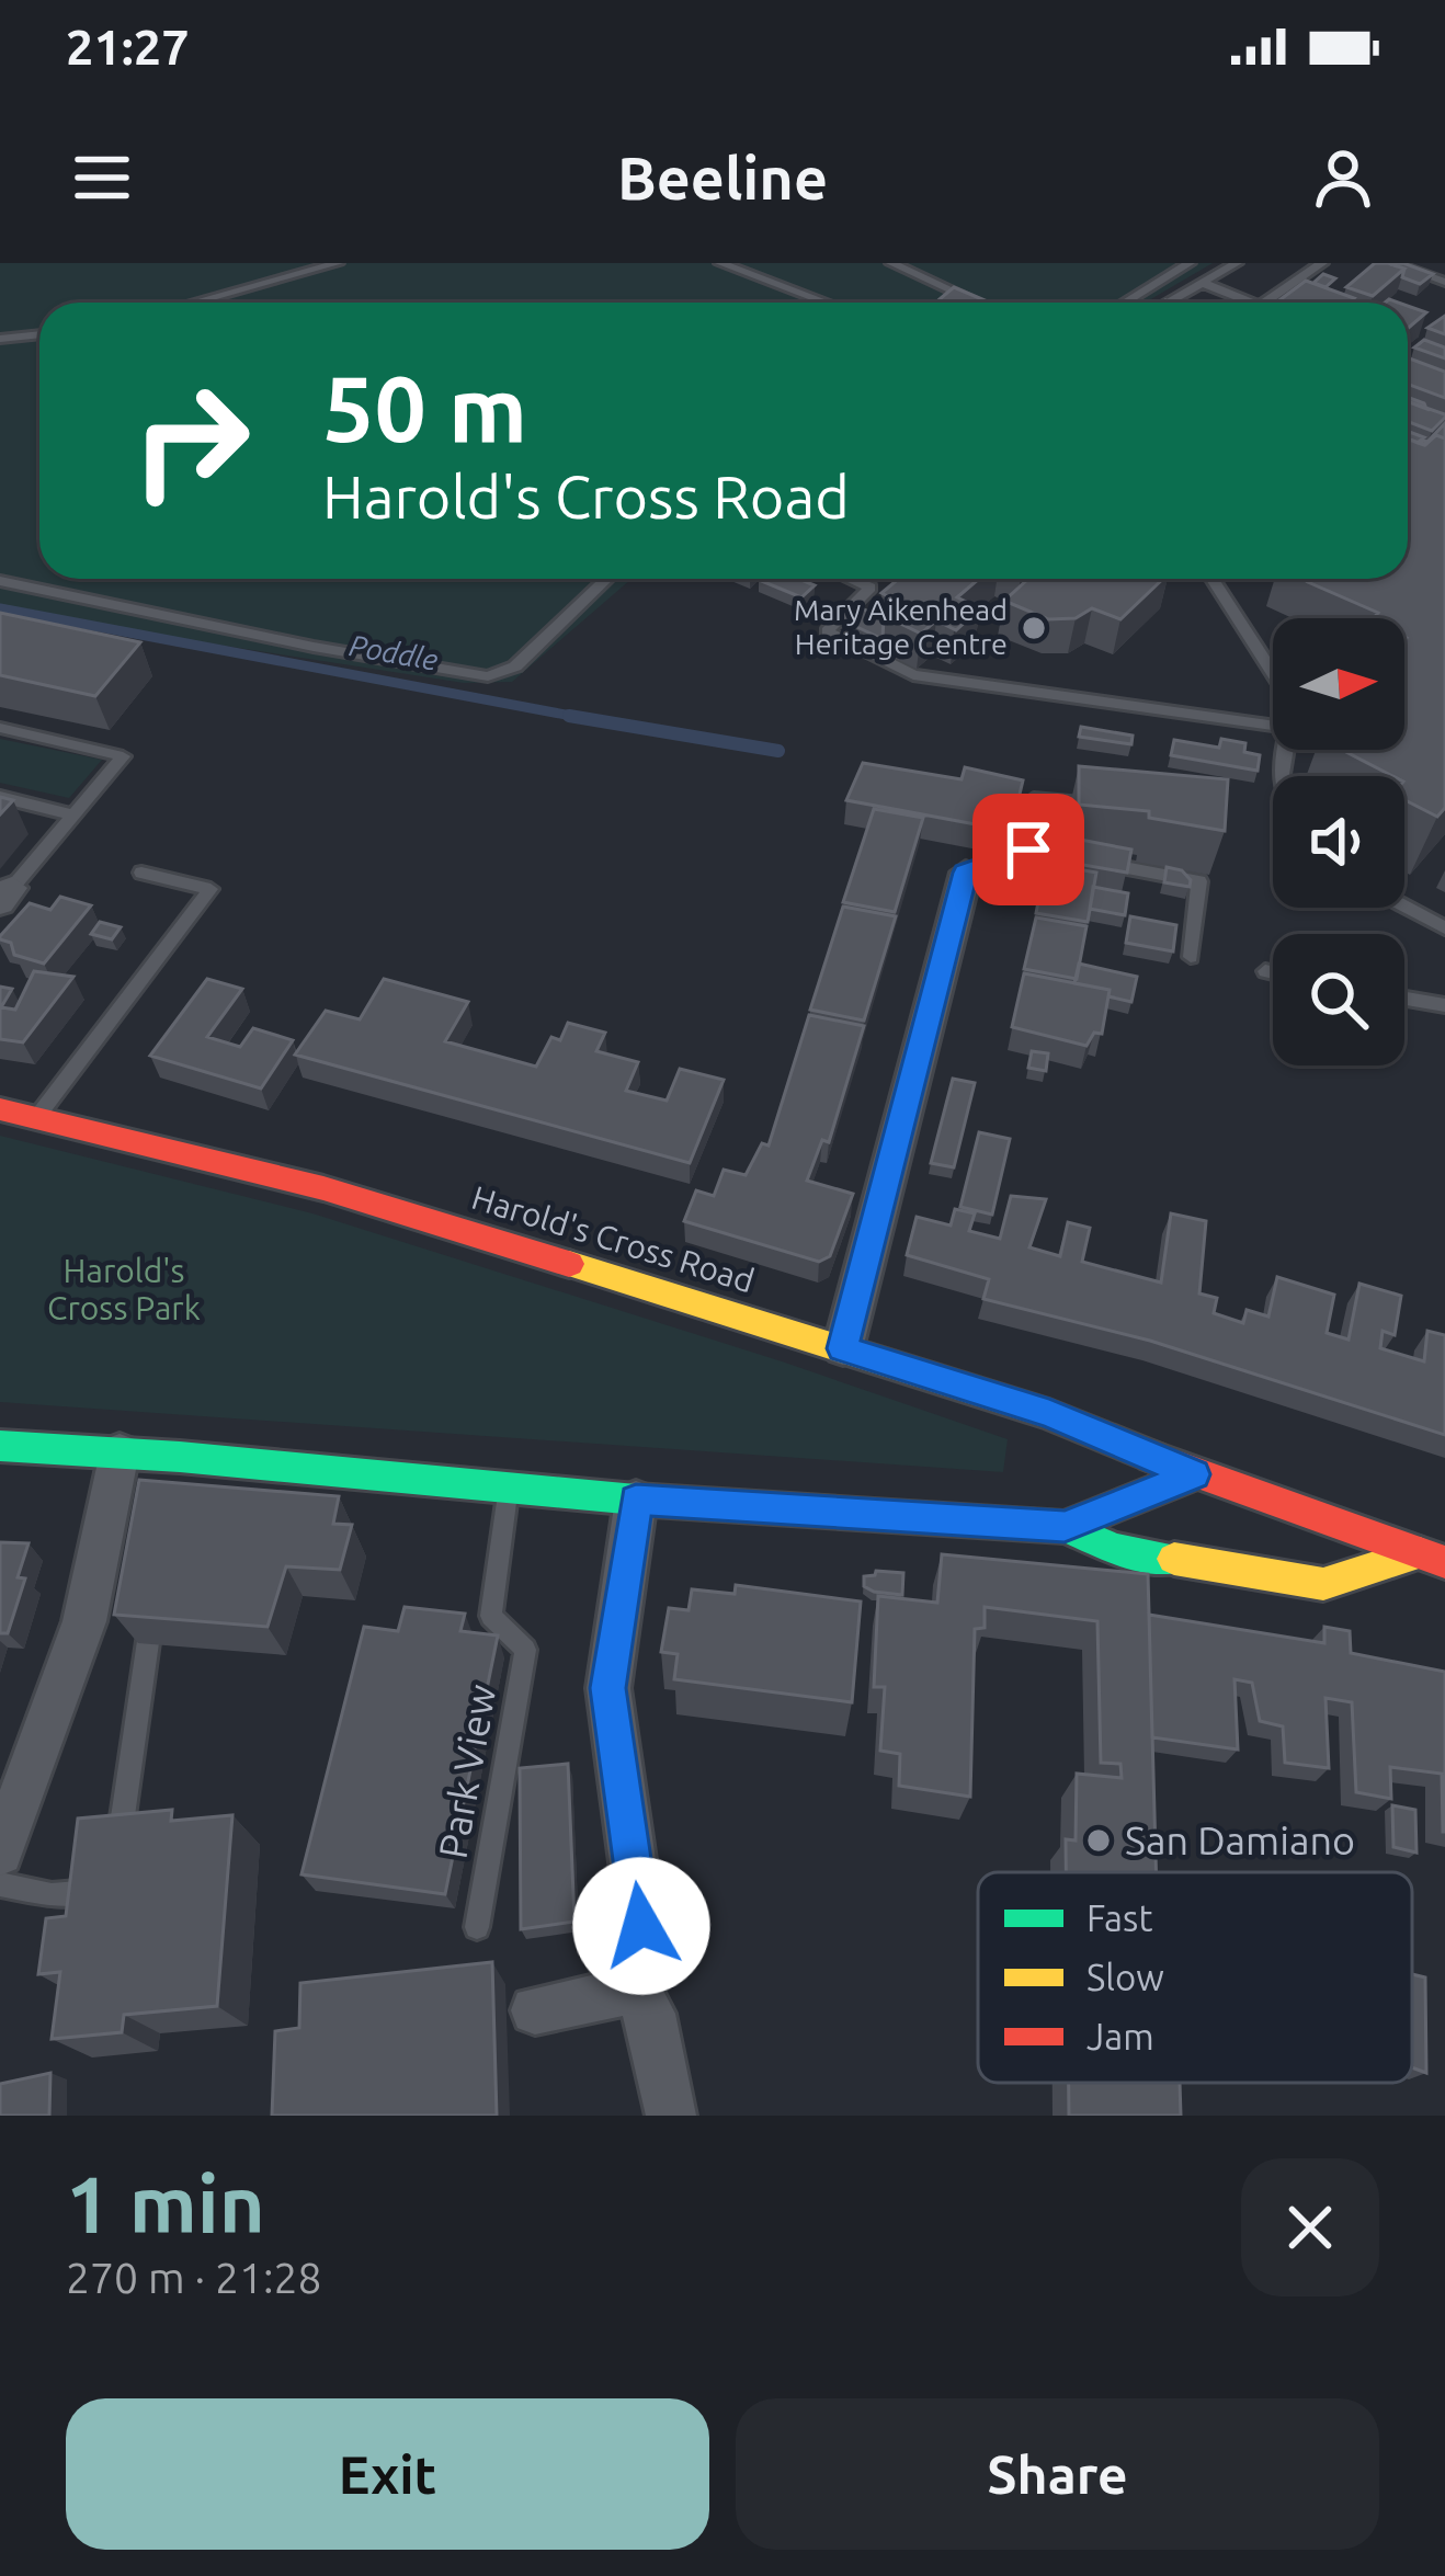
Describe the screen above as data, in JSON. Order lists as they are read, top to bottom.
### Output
{
  "streets": {
    "main road": ["Harold's Cross Road"],
    "lane": ["Park View"]
  },
  "crossings": [
    ["Harold's Cross Road", "Park View"]
  ],
  "water": ["Poddle"],
  "parks": ["Harold's Cross Park"],
  "places": ["Mary Aikenhead Heritage Centre", "San Damiano"],
  "legend": ["Fast", "Slow", "Jam"],
  "north": "right",
  "page": {
    "status": "21:27",
    "header": "Beeline",
    "turn": ["50 m", "Harold's Cross Road"],
    "heading": ["1 min", "270 m · 21:28"],
    "buttons": ["Exit", "Share"]
  }
}
